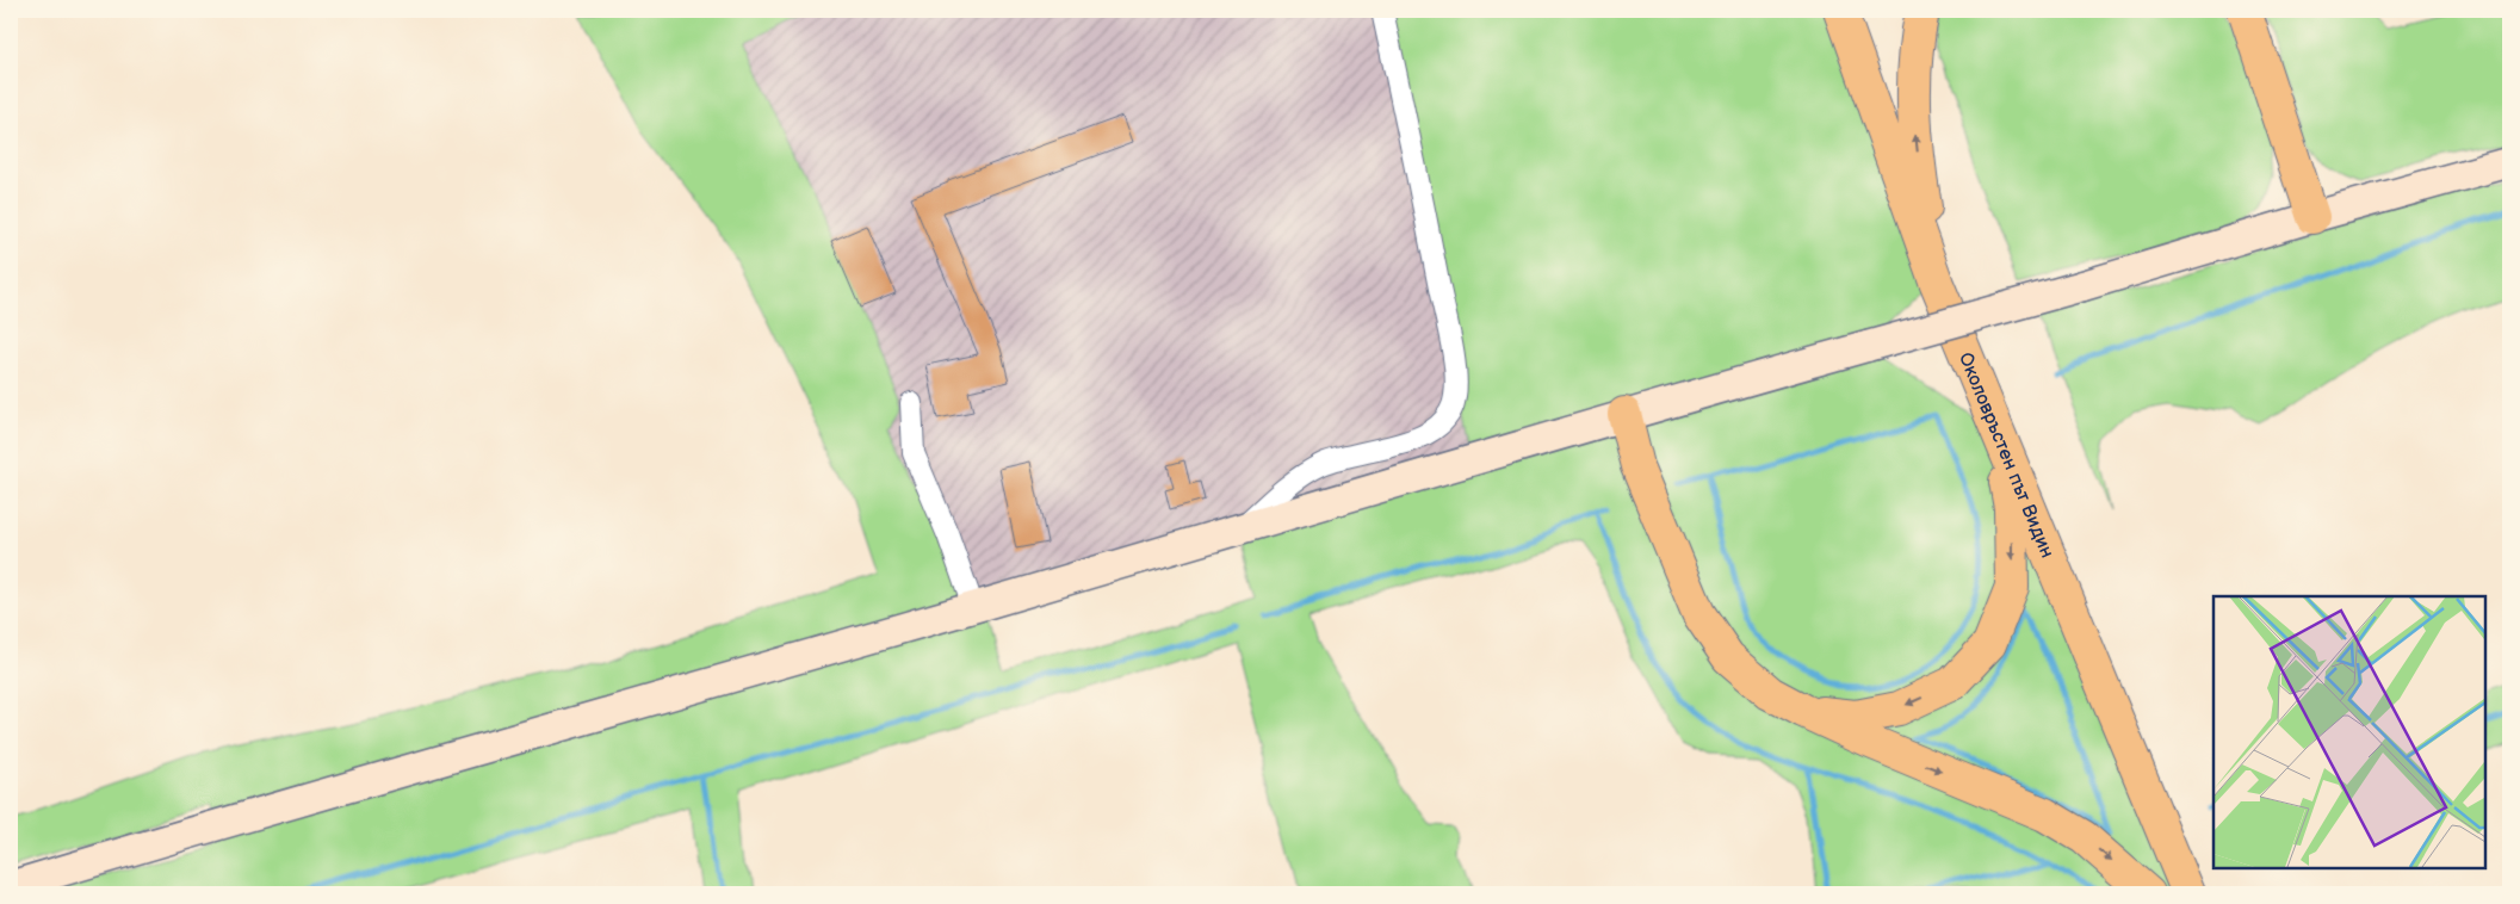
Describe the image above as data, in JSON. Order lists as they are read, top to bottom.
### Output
{
  "streets": {
    "main road": ["Околовръстен път Видин"]
  }
}
